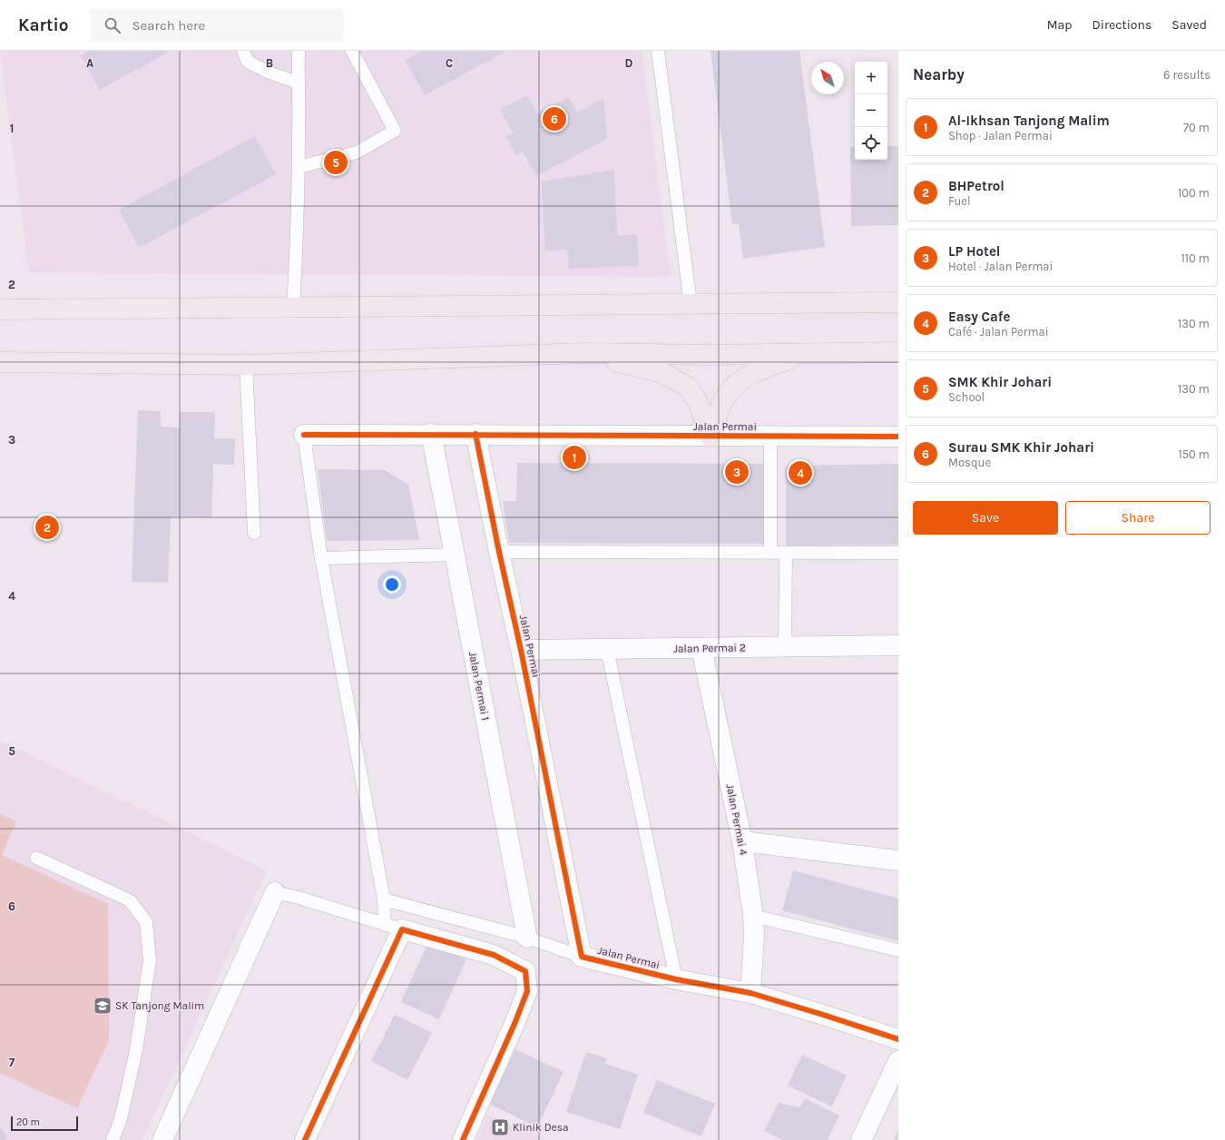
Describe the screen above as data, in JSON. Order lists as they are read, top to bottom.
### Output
{
  "streets": {
    "street": [
      "Jalan Permai",
      "Jalan Permai 2",
      "Jalan Permai 1",
      "Jalan Permai 4"
    ]
  },
  "crossings": [
    ["Jalan Permai", "Jalan Permai 2"],
    ["Jalan Permai", "Jalan Permai 4"],
    ["Jalan Permai 2", "Jalan Permai 4"]
  ],
  "places": {
    "school or university": ["SK Tanjong Malim"],
    "hospital": ["Klinik Desa"]
  },
  "scale_bar": "20 m",
  "north": "top left",
  "page": {
    "header": "Kartio",
    "search": "Search here",
    "nav": ["Map", "Directions", "Saved"],
    "heading": ["Nearby", "6 results"],
    "map_buttons": ["+", "−"],
    "list": [
      {
        "mark": "1",
        "name": "Al-Ikhsan Tanjong Malim",
        "note": "Shop · Jalan Permai",
        "value": "70 m"
      },
      {
        "mark": "2",
        "name": "BHPetrol",
        "note": "Fuel",
        "value": "100 m"
      },
      {
        "mark": "3",
        "name": "LP Hotel",
        "note": "Hotel · Jalan Permai",
        "value": "110 m"
      },
      {
        "mark": "4",
        "name": "Easy Cafe",
        "note": "Café · Jalan Permai",
        "value": "130 m"
      },
      {
        "mark": "5",
        "name": "SMK Khir Johari",
        "note": "School",
        "value": "130 m"
      },
      {
        "mark": "6",
        "name": "Surau SMK Khir Johari",
        "note": "Mosque",
        "value": "150 m"
      }
    ],
    "pins": [
      "6",
      "5",
      "1",
      "3",
      "4",
      "2"
    ],
    "buttons": ["Save", "Share"],
    "scale": "20 m"
  },
  "grid": {
    "columns": [
      "A",
      "B",
      "C",
      "D"
    ],
    "rows": [
      "1",
      "2",
      "3",
      "4",
      "5",
      "6",
      "7"
    ]
  }
}
